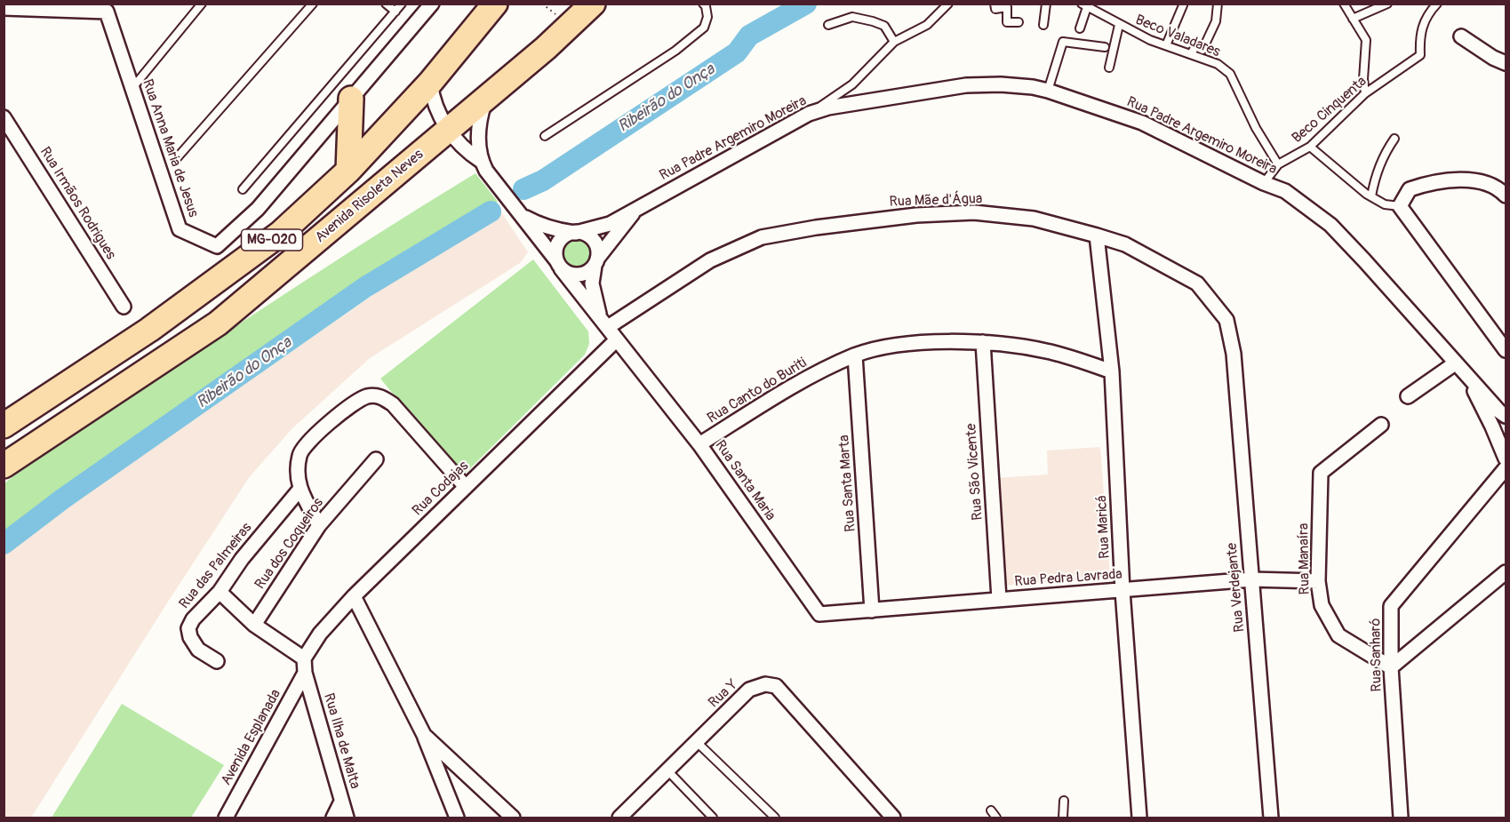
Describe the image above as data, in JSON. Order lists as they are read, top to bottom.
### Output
{
  "streets": {
    "highway": ["Avenida Risoleta Neves", "MG-020"],
    "street": [
      "Rua Padre Argemiro Moreira",
      "Rua Anna Maria de Jesus",
      "Rua Mãe d'Água",
      "Rua Irmãos Rodrigues",
      "Rua Canto do Buriti",
      "Rua São Vicente",
      "Rua Santa Maria",
      "Rua Santa Marta",
      "Rua Codajas",
      "Rua Maricá",
      "Rua dos Coqueiros",
      "Rua Manaíra",
      "Rua das Palmeiras",
      "Rua Pedra Lavrada",
      "Rua Verdejante",
      "Rua Sanharó",
      "Rua Y",
      "Avenida Esplanada",
      "Rua Ilha de Malta"
    ],
    "lane": ["Beco Valadares", "Beco Cinquenta"]
  },
  "crossings": [
    ["Beco Valadares", "Beco Cinquenta"],
    ["Beco Cinquenta", "Rua Padre Argemiro Moreira"],
    ["Rua Padre Argemiro Moreira", "Rua Santa Maria"],
    ["Avenida Risoleta Neves", "Rua Santa Maria"],
    ["Rua Mãe d'Água", "Rua Santa Maria"],
    ["Rua Mãe d'Água", "Rua Maricá"],
    ["Rua Mãe d'Água", "Rua Verdejante"],
    ["Rua Canto do Buriti", "Rua São Vicente"],
    ["Rua Canto do Buriti", "Rua Santa Maria"],
    ["Rua Canto do Buriti", "Rua Santa Marta"],
    ["Rua Canto do Buriti", "Rua Maricá"],
    ["Rua São Vicente", "Rua Pedra Lavrada"],
    ["Rua Santa Maria", "Rua Codajas"],
    ["Rua Santa Maria", "Rua Pedra Lavrada"],
    ["Rua Santa Marta", "Rua Pedra Lavrada"],
    ["Rua Maricá", "Rua Pedra Lavrada"],
    ["Rua Manaíra", "Rua Pedra Lavrada"],
    ["Rua Manaíra", "Rua Sanharó"],
    ["Rua Pedra Lavrada", "Rua Verdejante"],
    ["Avenida Esplanada", "Rua Ilha de Malta"]
  ],
  "water": ["Ribeirão do Onça"]
}
